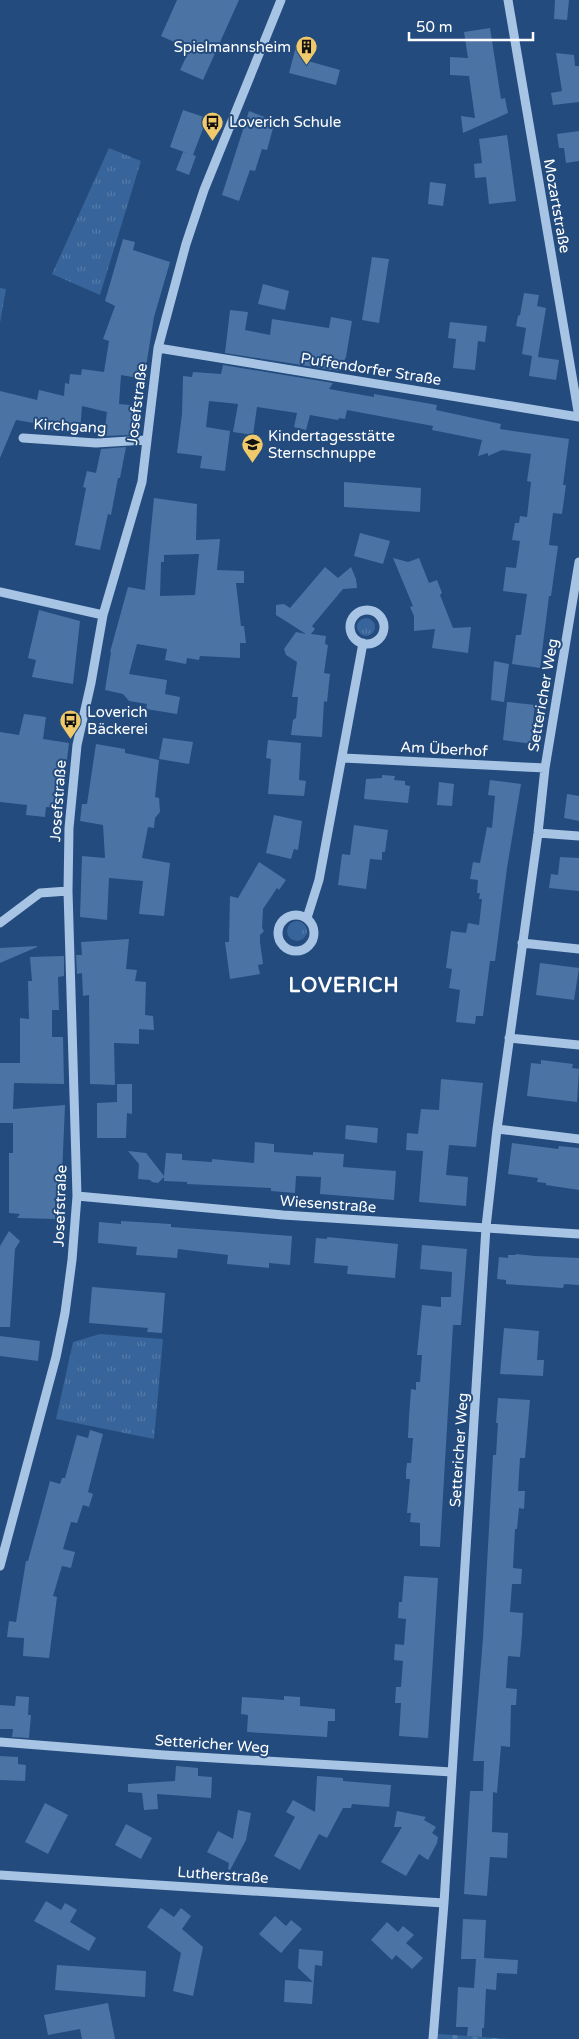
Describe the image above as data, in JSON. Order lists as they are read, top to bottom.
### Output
{
  "streets": {
    "street": [
      "Mozartstraße",
      "Puffendorfer Straße",
      "Josefstraße",
      "Kirchgang",
      "Settericher Weg",
      "Am Überhof",
      "Wiesenstraße",
      "Lutherstraße"
    ]
  },
  "crossings": [
    ["Mozartstraße", "Puffendorfer Straße"],
    ["Puffendorfer Straße", "Josefstraße"],
    ["Josefstraße", "Kirchgang"],
    ["Josefstraße", "Wiesenstraße"],
    ["Settericher Weg", "Am Überhof"],
    ["Settericher Weg", "Wiesenstraße"],
    ["Settericher Weg", "Lutherstraße"]
  ],
  "districts": ["LOVERICH"],
  "places": {
    "building": ["Spielmannsheim"],
    "bus stop": ["Loverich Schule", "Loverich Bäckerei"],
    "school or university": ["Kindertagesstätte Sternschnuppe"]
  },
  "scale_bar": "50 m"
}
